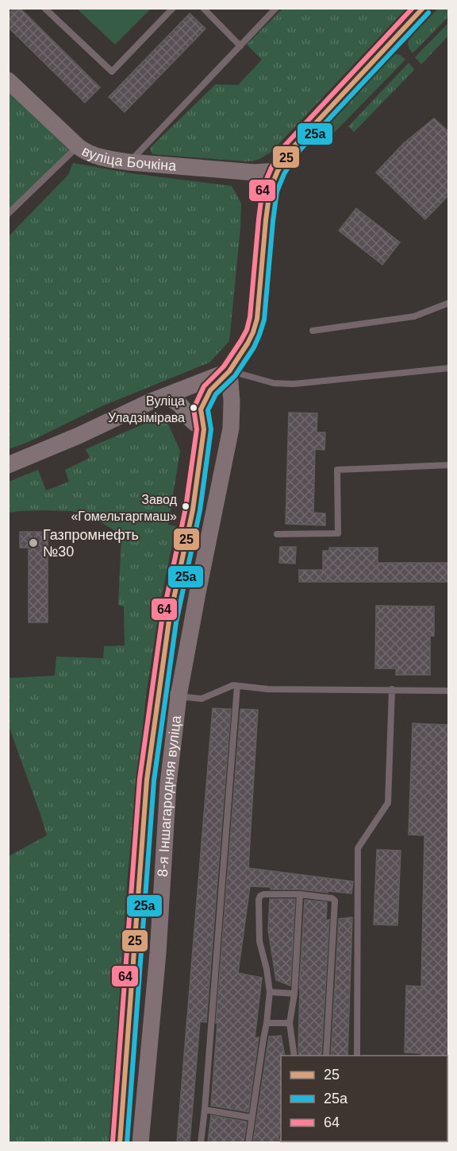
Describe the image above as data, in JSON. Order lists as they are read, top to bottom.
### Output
{
  "streets": {
    "main road": ["вуліца Бочкіна", "8-я Іншагародняя вуліца"]
  },
  "places": ["Вуліца Уладзімірава", "Завод «Гомельтаргмаш»", "Газпромнефть №30"],
  "lines": ["transit line 25", "transit line 64", "transit line 25а"],
  "legend": ["25", "25а", "64"]
}
